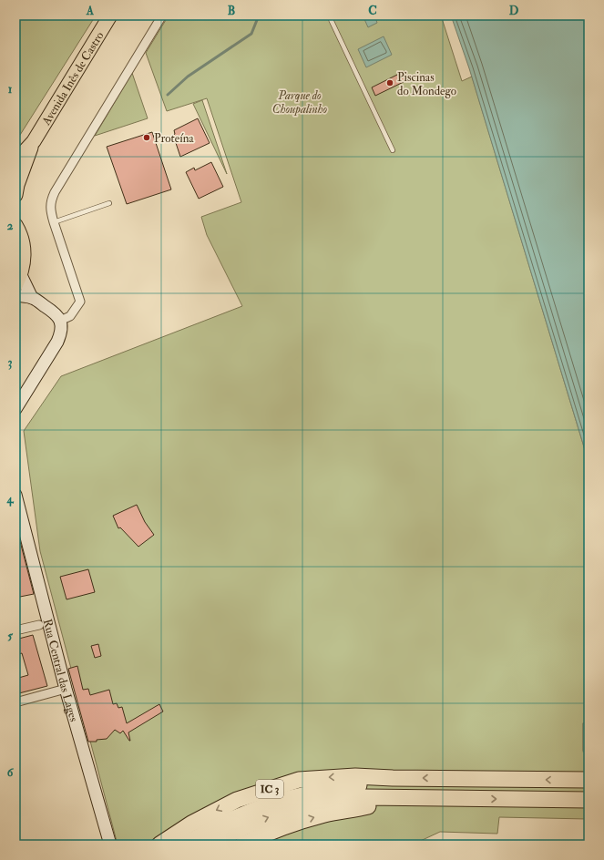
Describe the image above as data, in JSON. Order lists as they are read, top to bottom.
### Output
{
  "streets": {
    "highway": ["IC 3"],
    "main road": ["Avenida Inês de Castro", "Rua Central das Lages"]
  },
  "parks": ["Parque do Choupalinho"],
  "places": ["Piscinas do Mondego", "Proteína"],
  "grid": {
    "columns": [
      "A",
      "B",
      "C",
      "D"
    ],
    "rows": [
      "1",
      "2",
      "3",
      "4",
      "5",
      "6"
    ]
  }
}
